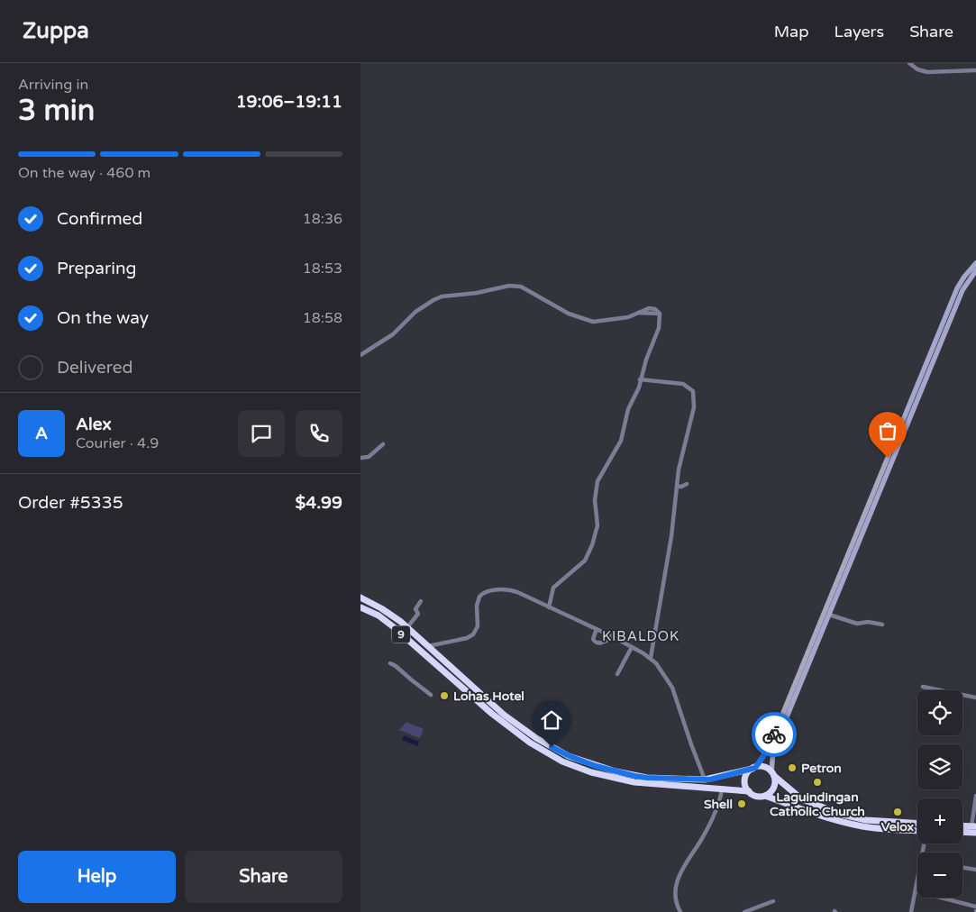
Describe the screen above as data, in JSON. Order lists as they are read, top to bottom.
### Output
{
  "streets": {
    "highway": ["9"]
  },
  "districts": ["KIBALDOK"],
  "places": [
    "Lohas Hotel",
    "Petron",
    "Laguindingan Catholic Church",
    "Shell",
    "Velox"
  ],
  "page": {
    "header": "Zuppa",
    "nav": ["Map", "Layers", "Share"],
    "heading": ["3 min", "Arriving in", "19:06–19:11"],
    "panel": [
      "Alex",
      "Courier · 4.9",
      "Order #5335",
      "$4.99"
    ],
    "bar": "On the way · 460 m",
    "list": [
      ["Confirmed", "18:36"],
      ["Preparing", "18:53"],
      ["On the way", "18:58"],
      "Delivered"
    ],
    "round": "A",
    "map_buttons": ["+", "−"],
    "buttons": ["Help", "Share"]
  }
}
